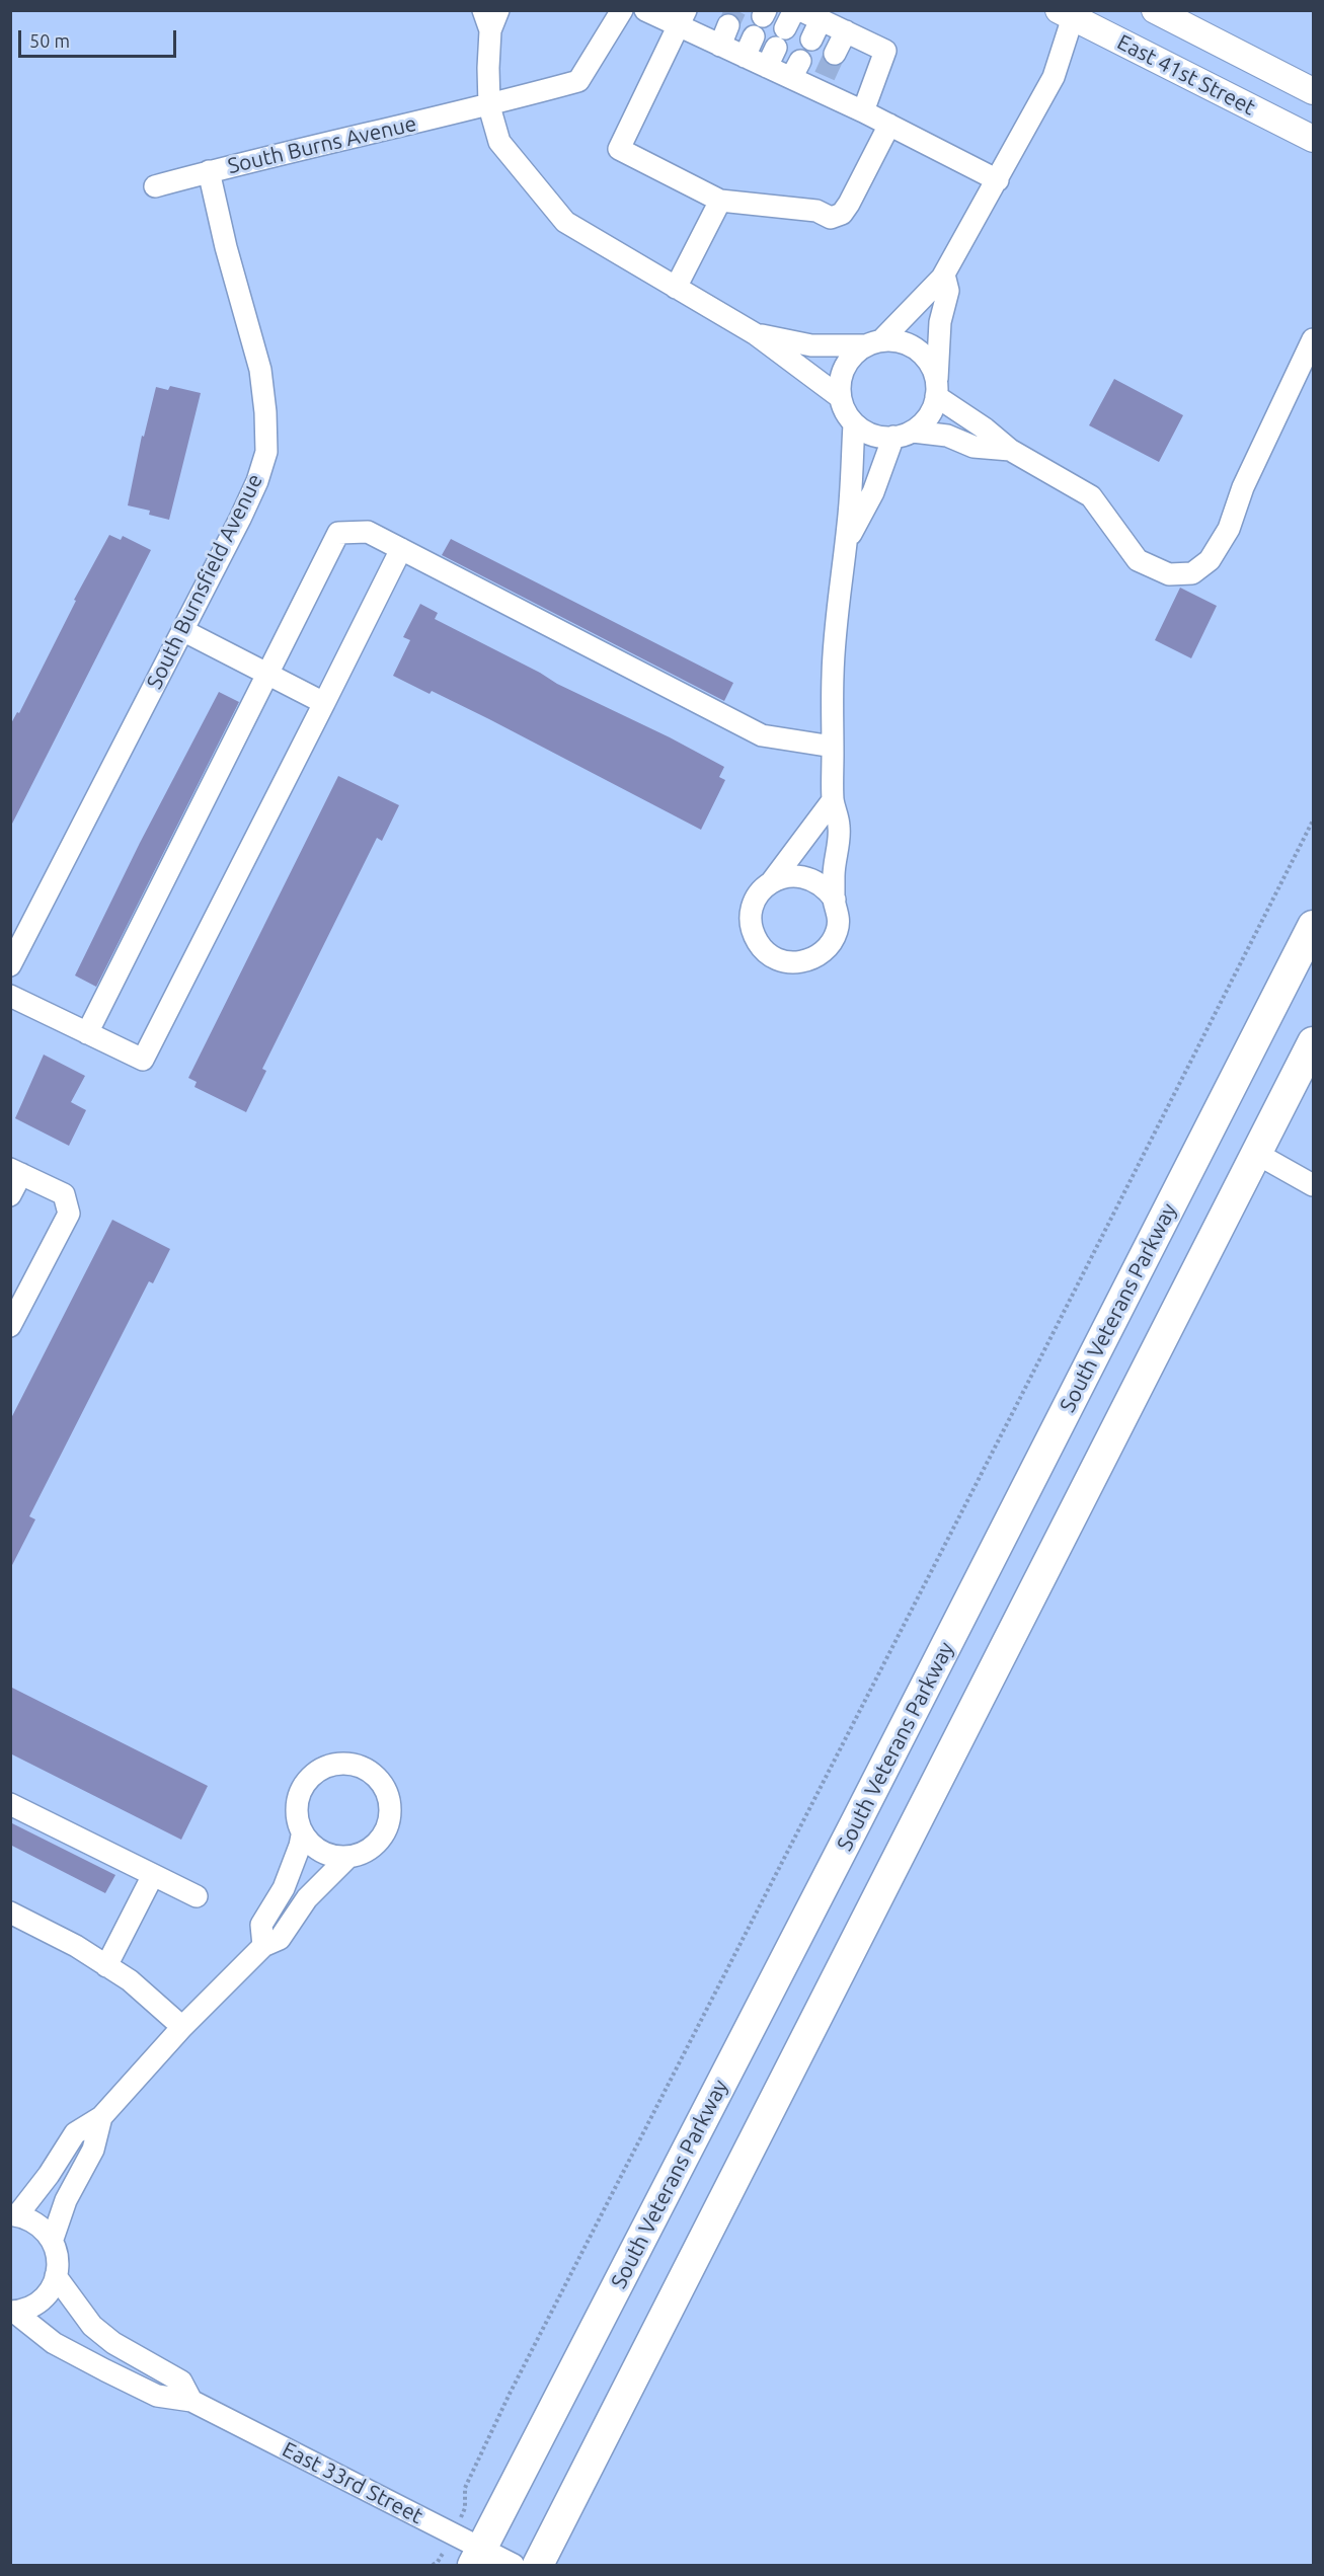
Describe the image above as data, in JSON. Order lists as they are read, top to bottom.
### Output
{
  "streets": {
    "highway": ["South Veterans Parkway"],
    "main road": ["East 41st Street"],
    "street": ["South Burns Avenue", "South Burnsfield Avenue", "East 33rd Street"]
  },
  "crossings": [
    ["South Burns Avenue", "South Burnsfield Avenue"],
    ["South Veterans Parkway", "East 33rd Street"]
  ],
  "scale_bar": "50 m"
}
